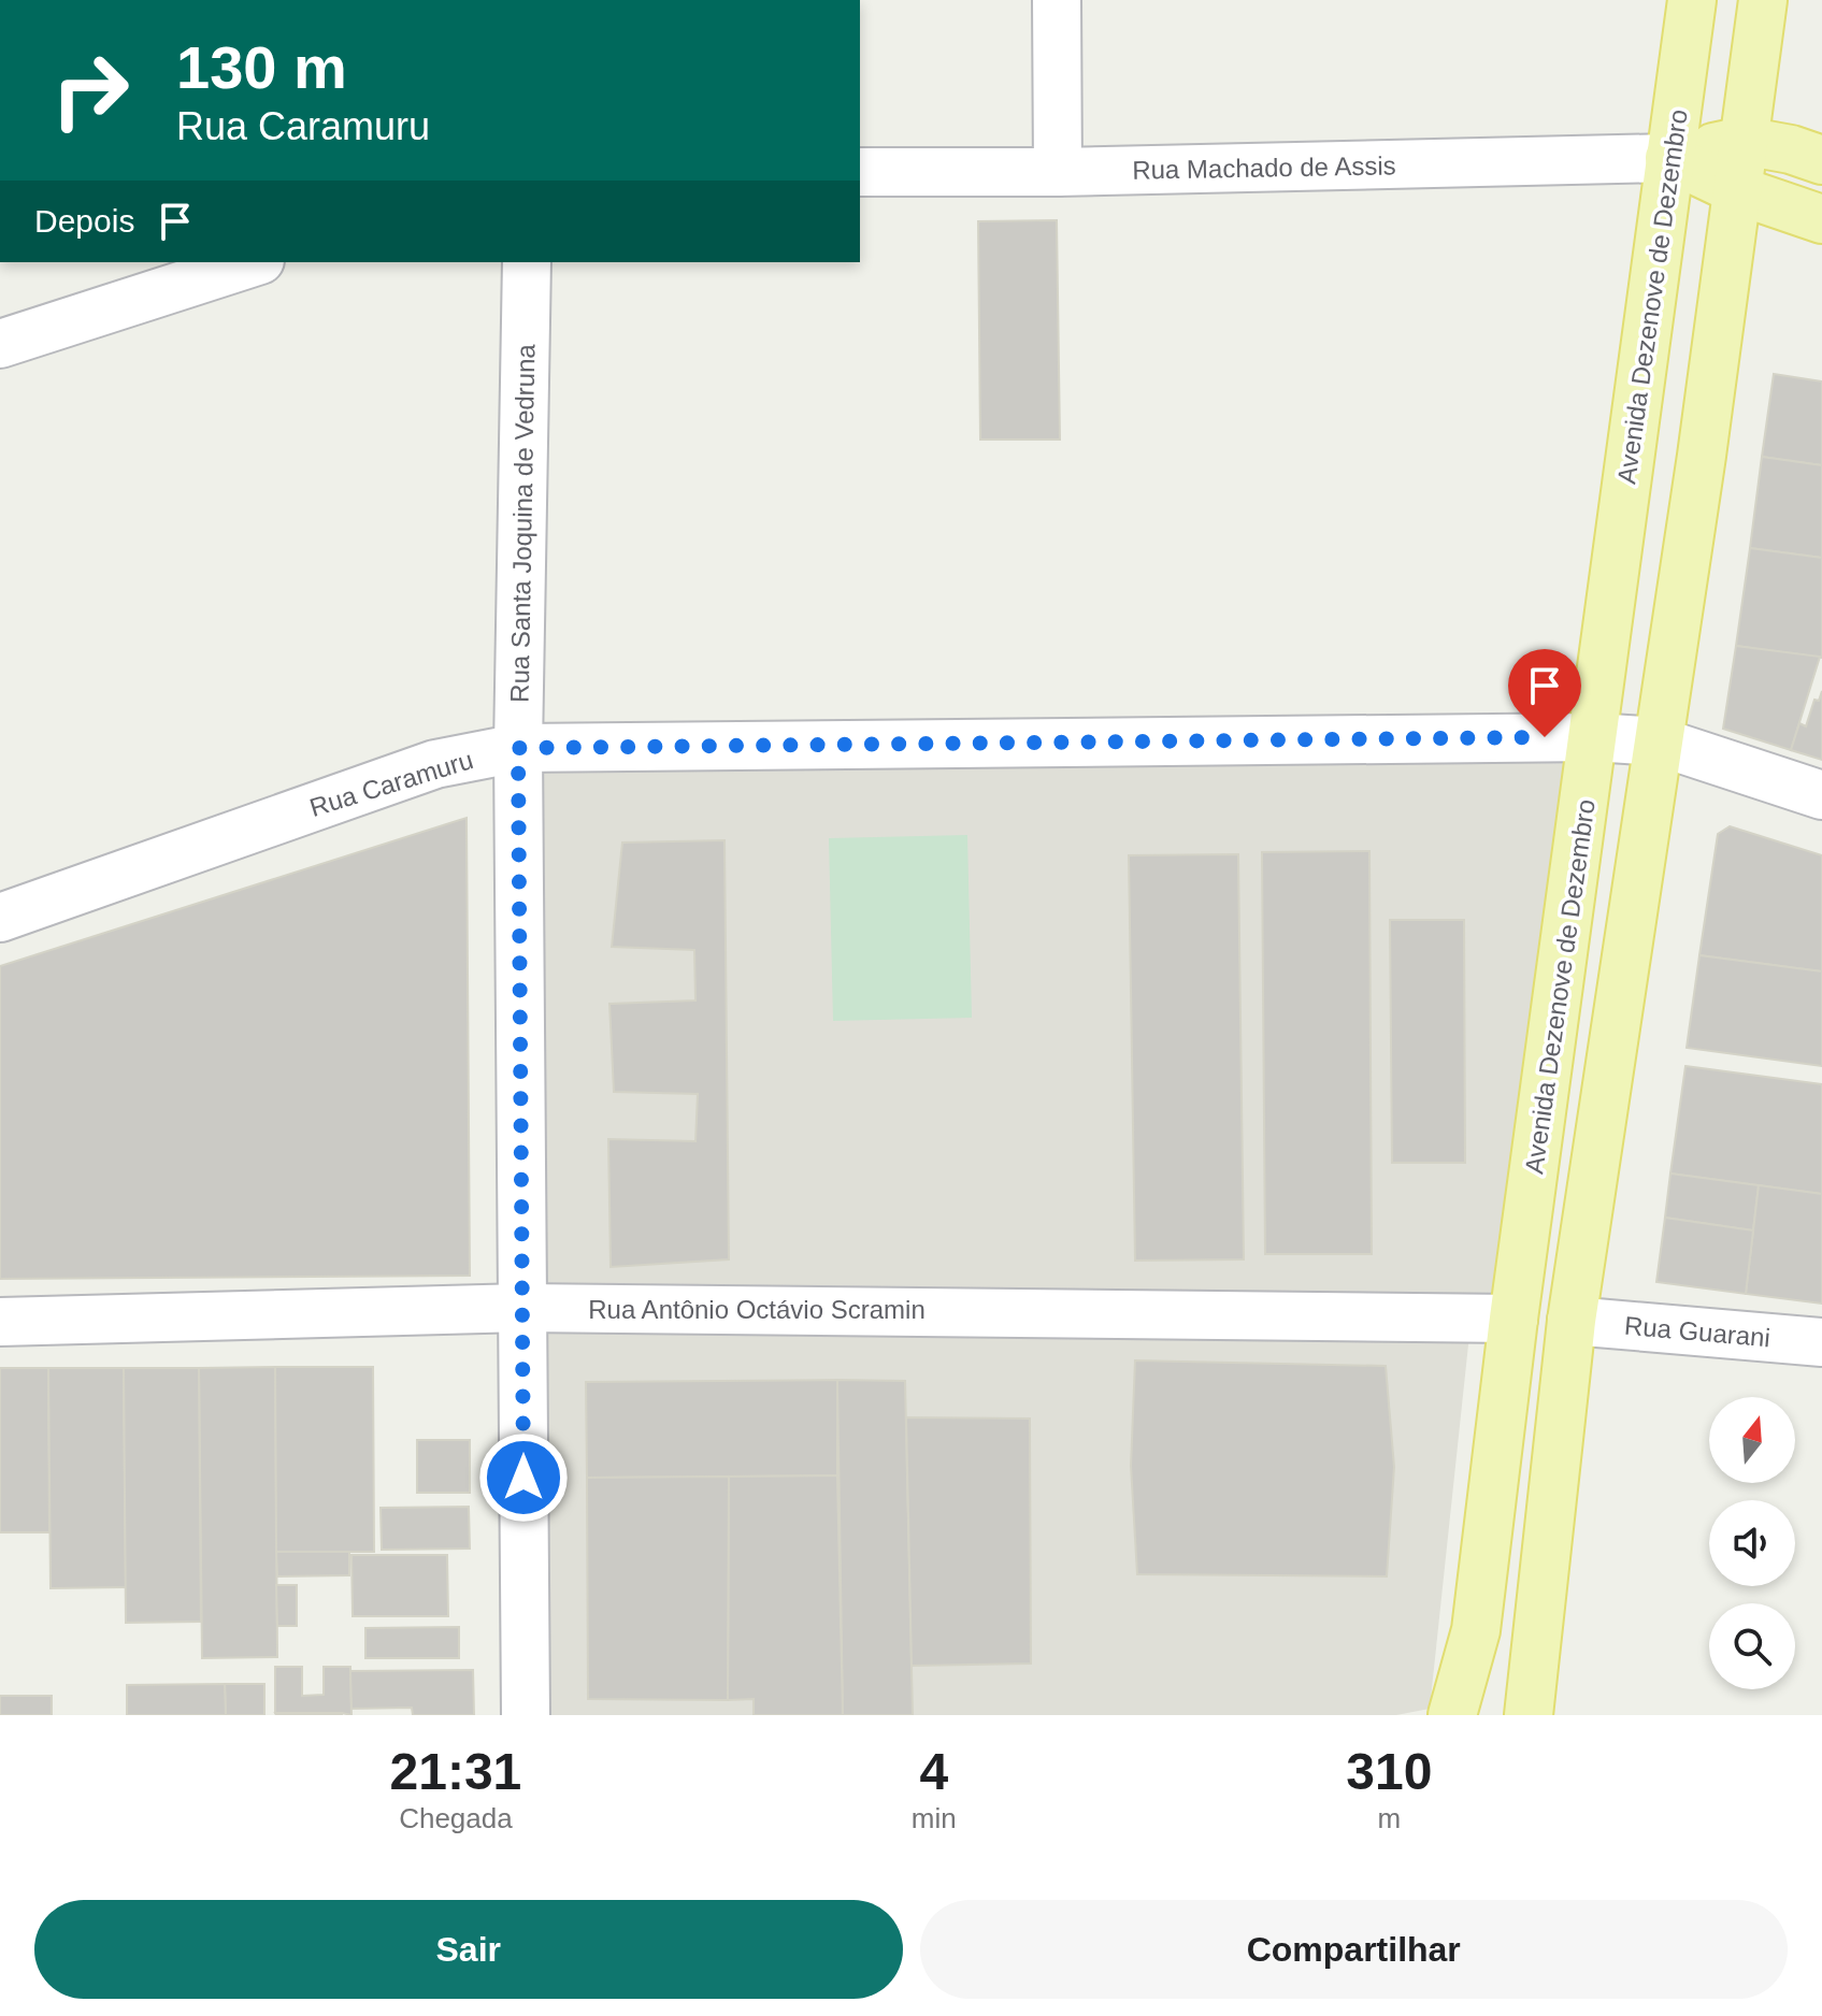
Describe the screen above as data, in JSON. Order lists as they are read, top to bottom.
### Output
{
  "streets": {
    "main road": ["Avenida Dezenove de Dezembro"],
    "street": [
      "Rua Machado de Assis",
      "Rua Santa Joquina de Vedruna",
      "Rua Caramuru",
      "Rua Antônio Octávio Scramin",
      "Rua Guarani"
    ]
  },
  "crossings": [
    ["Rua Machado de Assis", "Avenida Dezenove de Dezembro"],
    ["Avenida Dezenove de Dezembro", "Rua Caramuru"],
    ["Avenida Dezenove de Dezembro", "Rua Antônio Octávio Scramin"],
    ["Rua Santa Joquina de Vedruna", "Rua Caramuru"],
    ["Rua Santa Joquina de Vedruna", "Rua Antônio Octávio Scramin"]
  ],
  "north": "top",
  "page": {
    "turn": ["130 m", "Rua Caramuru"],
    "then": "Depois",
    "eta": [
      "21:31",
      "Chegada",
      "4",
      "min",
      "310",
      "m"
    ],
    "buttons": ["Sair", "Compartilhar"]
  }
}
